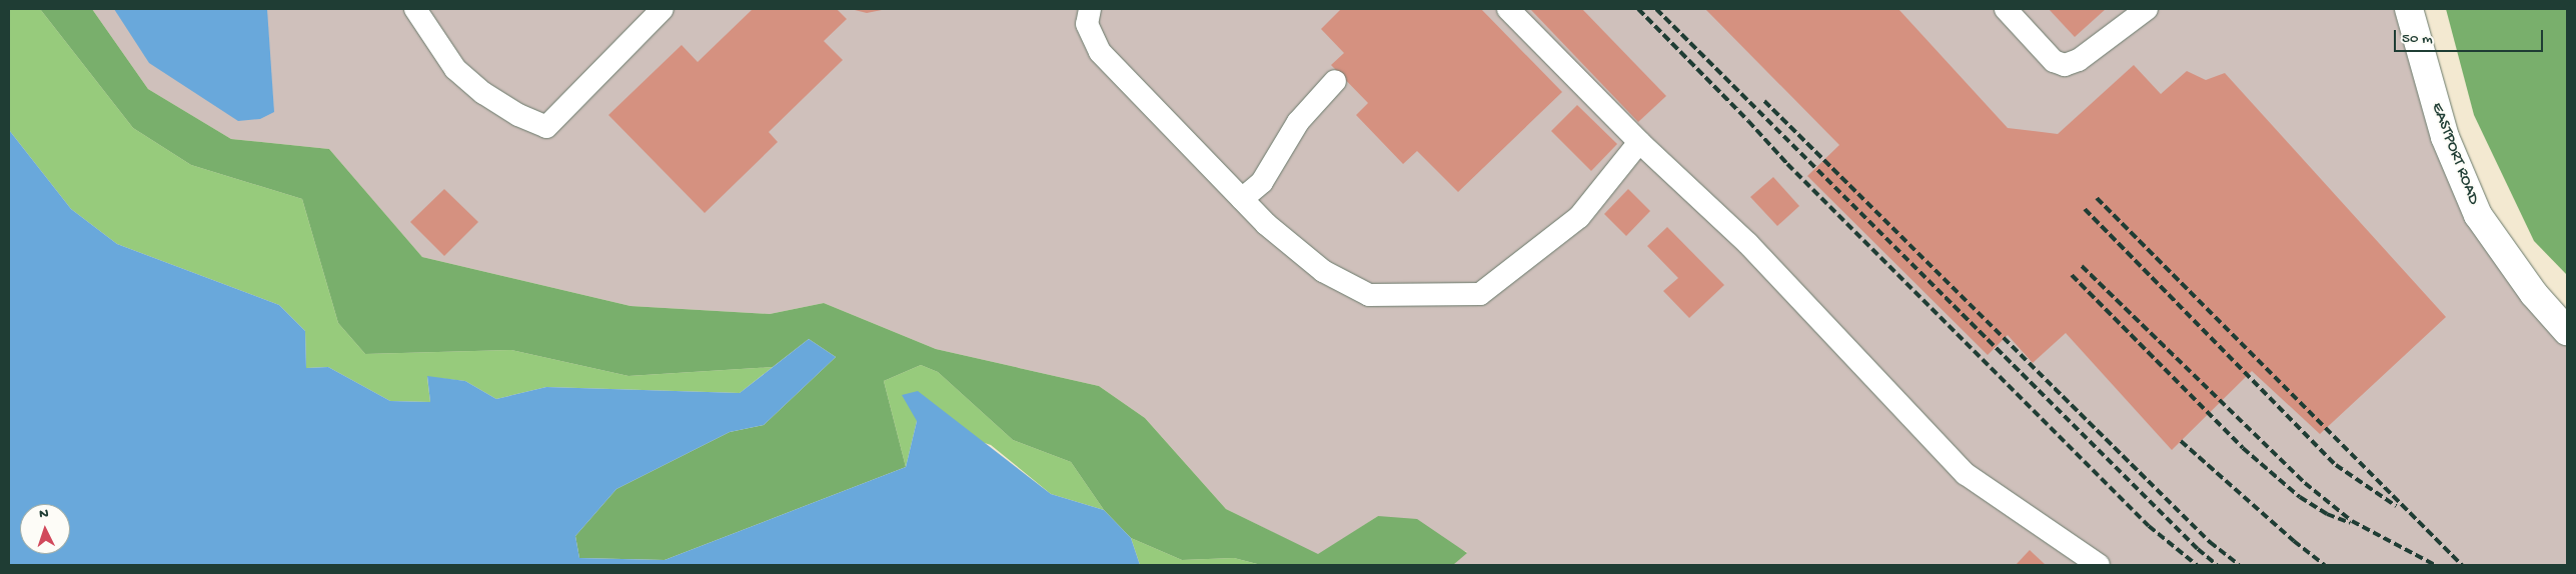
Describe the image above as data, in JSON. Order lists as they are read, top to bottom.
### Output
{
  "streets": {
    "main road": ["EASTPORT ROAD"]
  },
  "scale_bar": "50 m",
  "north": "top"
}
